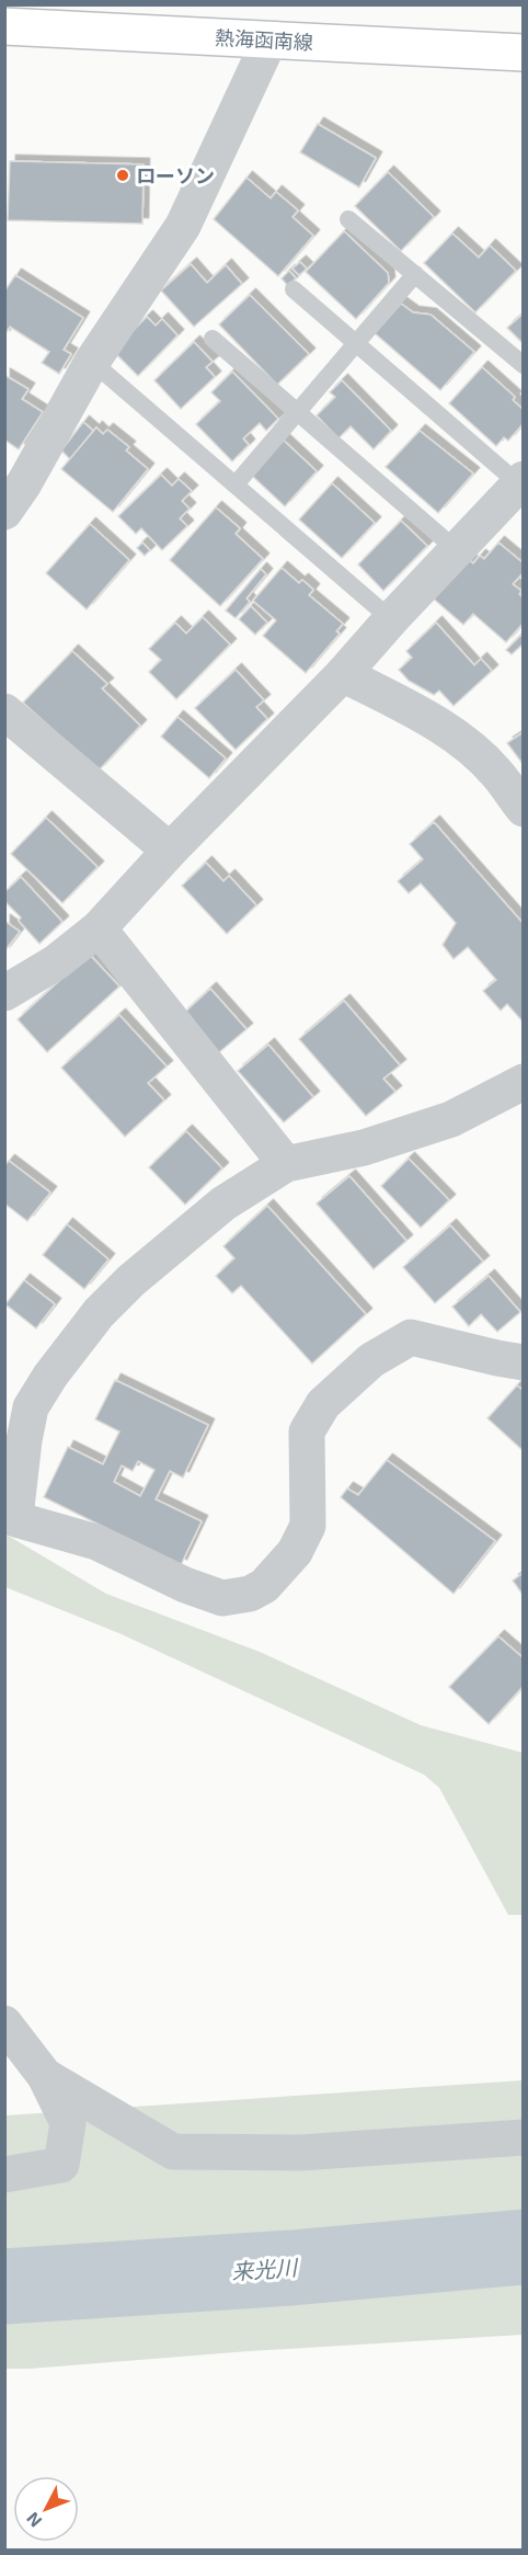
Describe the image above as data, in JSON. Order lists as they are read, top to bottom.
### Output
{
  "streets": {
    "main road": ["熱海函南線"]
  },
  "water": ["来光川"],
  "places": ["ローソン"],
  "north": "bottom left"
}
